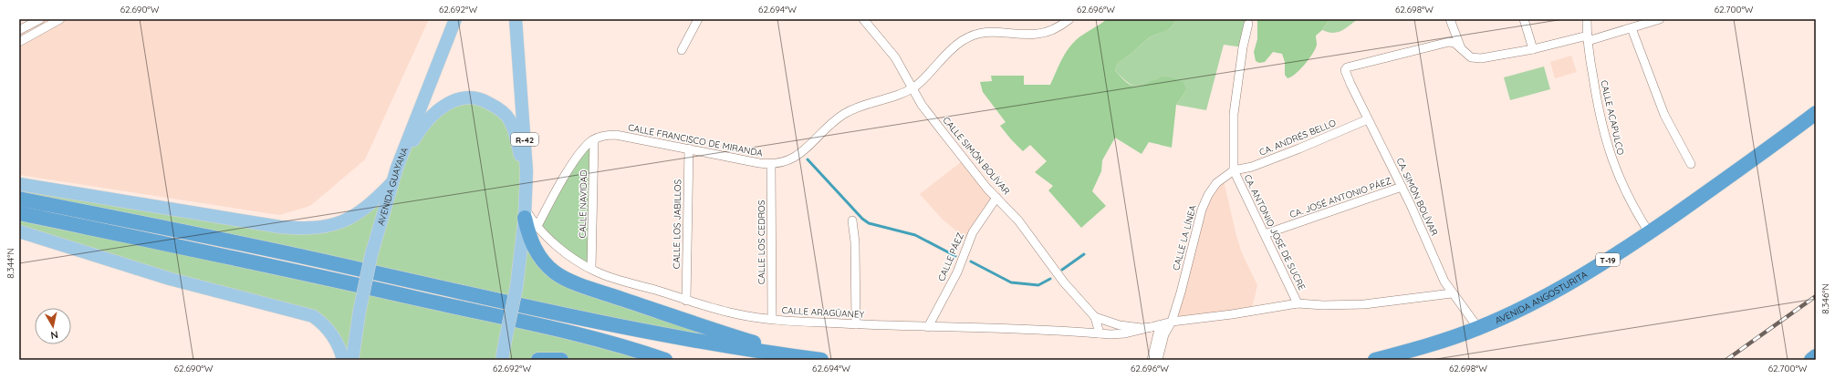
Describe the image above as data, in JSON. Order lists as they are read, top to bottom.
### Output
{
  "streets": {
    "highway": ["T-19", "AVENIDA ANGOSTURITA"],
    "main road": ["R-42", "AVENIDA GUAYANA"],
    "street": [
      "CALLE ACAPULCO",
      "CA. ANDRÉS BELLO",
      "CALLE FRANCISCO DE MIRANDA",
      "CALLE SIMÓN BOLÍVAR",
      "CA. SIMÓN BOLÍVAR",
      "CA. JOSÉ ANTONIO PÁEZ",
      "CALLE NAVIDAD",
      "CALLE LOS JABILLOS",
      "CA. ANTONIO JOSÉ DE SUCRE",
      "CALLE LA LÍNEA",
      "CALLE LOS CEDROS",
      "CALLE PÁEZ",
      "CALLE ARAGÜANEY"
    ]
  },
  "crossings": [
    ["CALLE ACAPULCO", "AVENIDA ANGOSTURITA"],
    ["CA. ANDRÉS BELLO", "CA. SIMÓN BOLÍVAR"],
    ["CA. ANDRÉS BELLO", "CA. ANTONIO JOSÉ DE SUCRE"],
    ["CA. ANDRÉS BELLO", "CALLE LA LÍNEA"],
    ["R-42", "CALLE ARAGÜANEY"],
    ["CALLE FRANCISCO DE MIRANDA", "CALLE SIMÓN BOLÍVAR"],
    ["CALLE FRANCISCO DE MIRANDA", "CALLE NAVIDAD"],
    ["CALLE FRANCISCO DE MIRANDA", "CALLE LOS JABILLOS"],
    ["CALLE FRANCISCO DE MIRANDA", "CALLE LOS CEDROS"],
    ["CALLE FRANCISCO DE MIRANDA", "CALLE ARAGÜANEY"],
    ["CALLE SIMÓN BOLÍVAR", "CALLE PÁEZ"],
    ["CA. SIMÓN BOLÍVAR", "CA. JOSÉ ANTONIO PÁEZ"],
    ["CA. SIMÓN BOLÍVAR", "AVENIDA ANGOSTURITA"],
    ["CA. JOSÉ ANTONIO PÁEZ", "CA. ANTONIO JOSÉ DE SUCRE"],
    ["CALLE NAVIDAD", "CALLE ARAGÜANEY"],
    ["CALLE LOS JABILLOS", "CALLE ARAGÜANEY"],
    ["CA. ANTONIO JOSÉ DE SUCRE", "CALLE LA LÍNEA"],
    ["CALLE LOS CEDROS", "CALLE ARAGÜANEY"],
    ["CALLE PÁEZ", "CALLE ARAGÜANEY"]
  ],
  "north": "bottom",
  "coordinates": [
    "62.690°W",
    "62.692°W",
    "62.694°W",
    "62.696°W",
    "62.698°W",
    "62.700°W",
    "8.344°N",
    "8.346°N"
  ]
}
